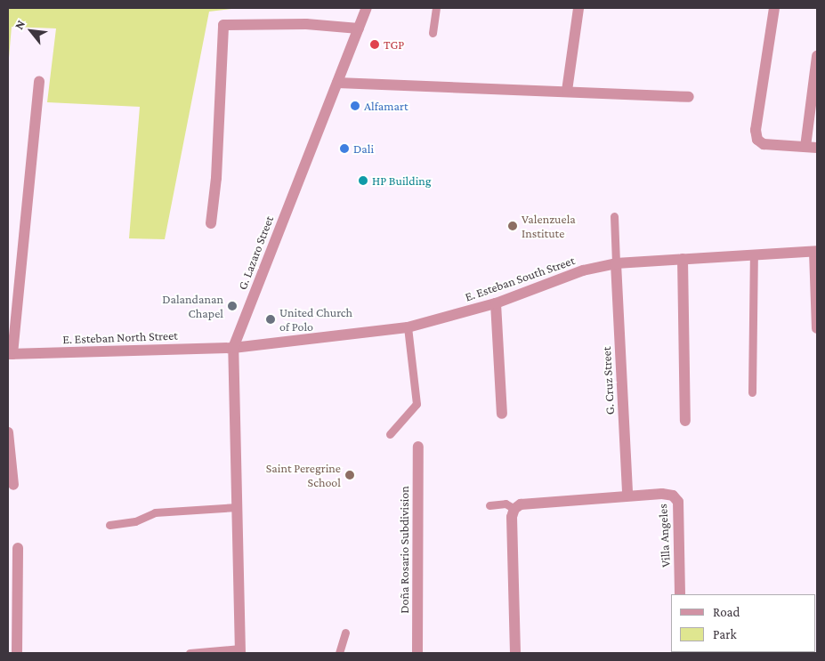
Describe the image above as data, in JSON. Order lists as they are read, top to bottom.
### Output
{
  "streets": {
    "street": [
      "G. Lazaro Street",
      "E. Esteban South Street",
      "E. Esteban North Street",
      "G. Cruz Street",
      "Villa Angeles",
      "Doña Rosario Subdivision"
    ]
  },
  "crossings": [
    ["G. Lazaro Street", "E. Esteban South Street"],
    ["G. Lazaro Street", "E. Esteban North Street"],
    ["E. Esteban South Street", "E. Esteban North Street"],
    ["E. Esteban South Street", "G. Cruz Street"],
    ["G. Cruz Street", "Villa Angeles"]
  ],
  "places": [
    "TGP",
    "Alfamart",
    "Dali",
    "HP Building",
    "Valenzuela Institute",
    "Dalandanan Chapel",
    "United Church of Polo",
    "Saint Peregrine School"
  ],
  "legend": ["Road", "Park"],
  "north": "top left"
}
